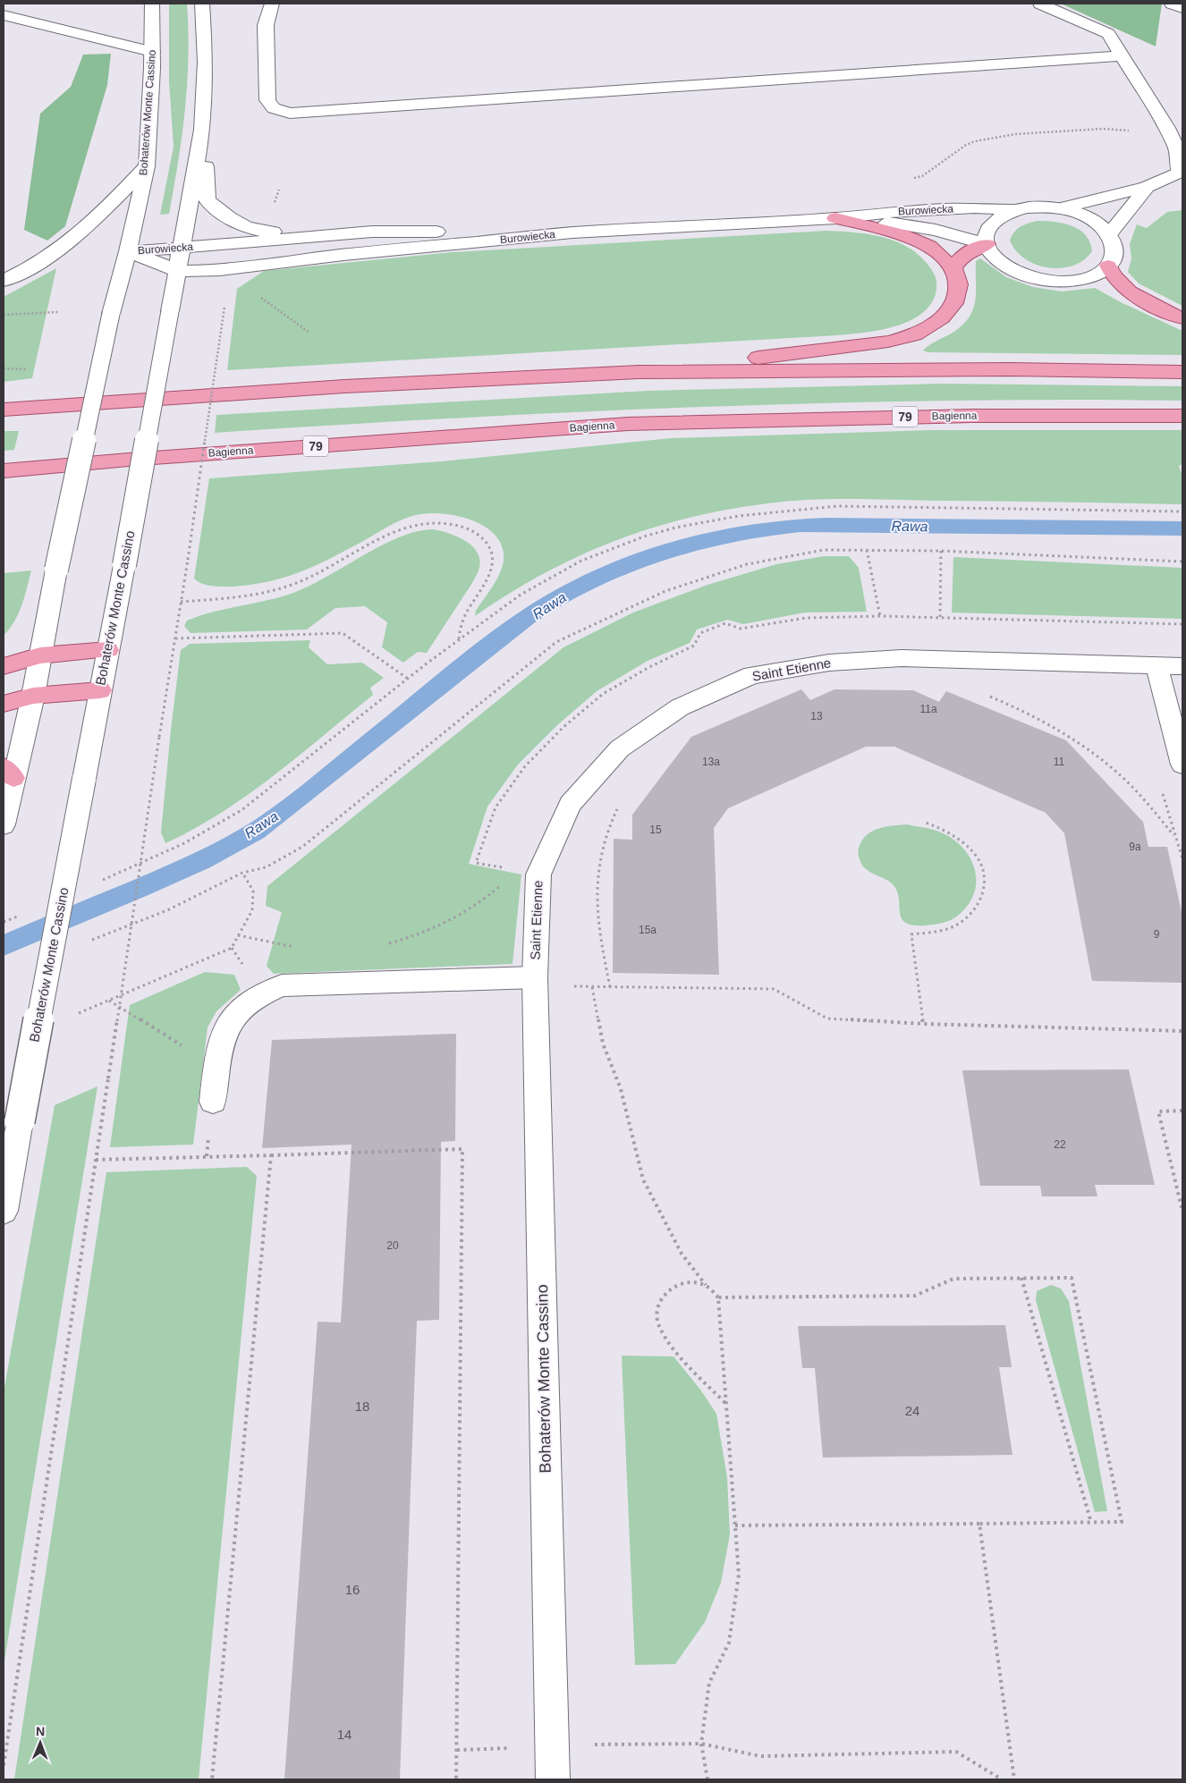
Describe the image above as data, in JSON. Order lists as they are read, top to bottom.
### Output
{
  "streets": {
    "main road": ["Bagienna", "79"],
    "street": ["Bohaterów Monte Cassino", "Burowiecka", "Saint Etienne"]
  },
  "crossings": [
    ["Bohaterów Monte Cassino", "Burowiecka"],
    ["Bohaterów Monte Cassino", "Saint Etienne"]
  ],
  "water": ["Rawa"],
  "house_numbers": [
    "11a",
    "13",
    "13a",
    "11",
    "15",
    "9a",
    "15a",
    "9",
    "22",
    "20",
    "18",
    "24",
    "16",
    "14"
  ],
  "north": "top"
}
